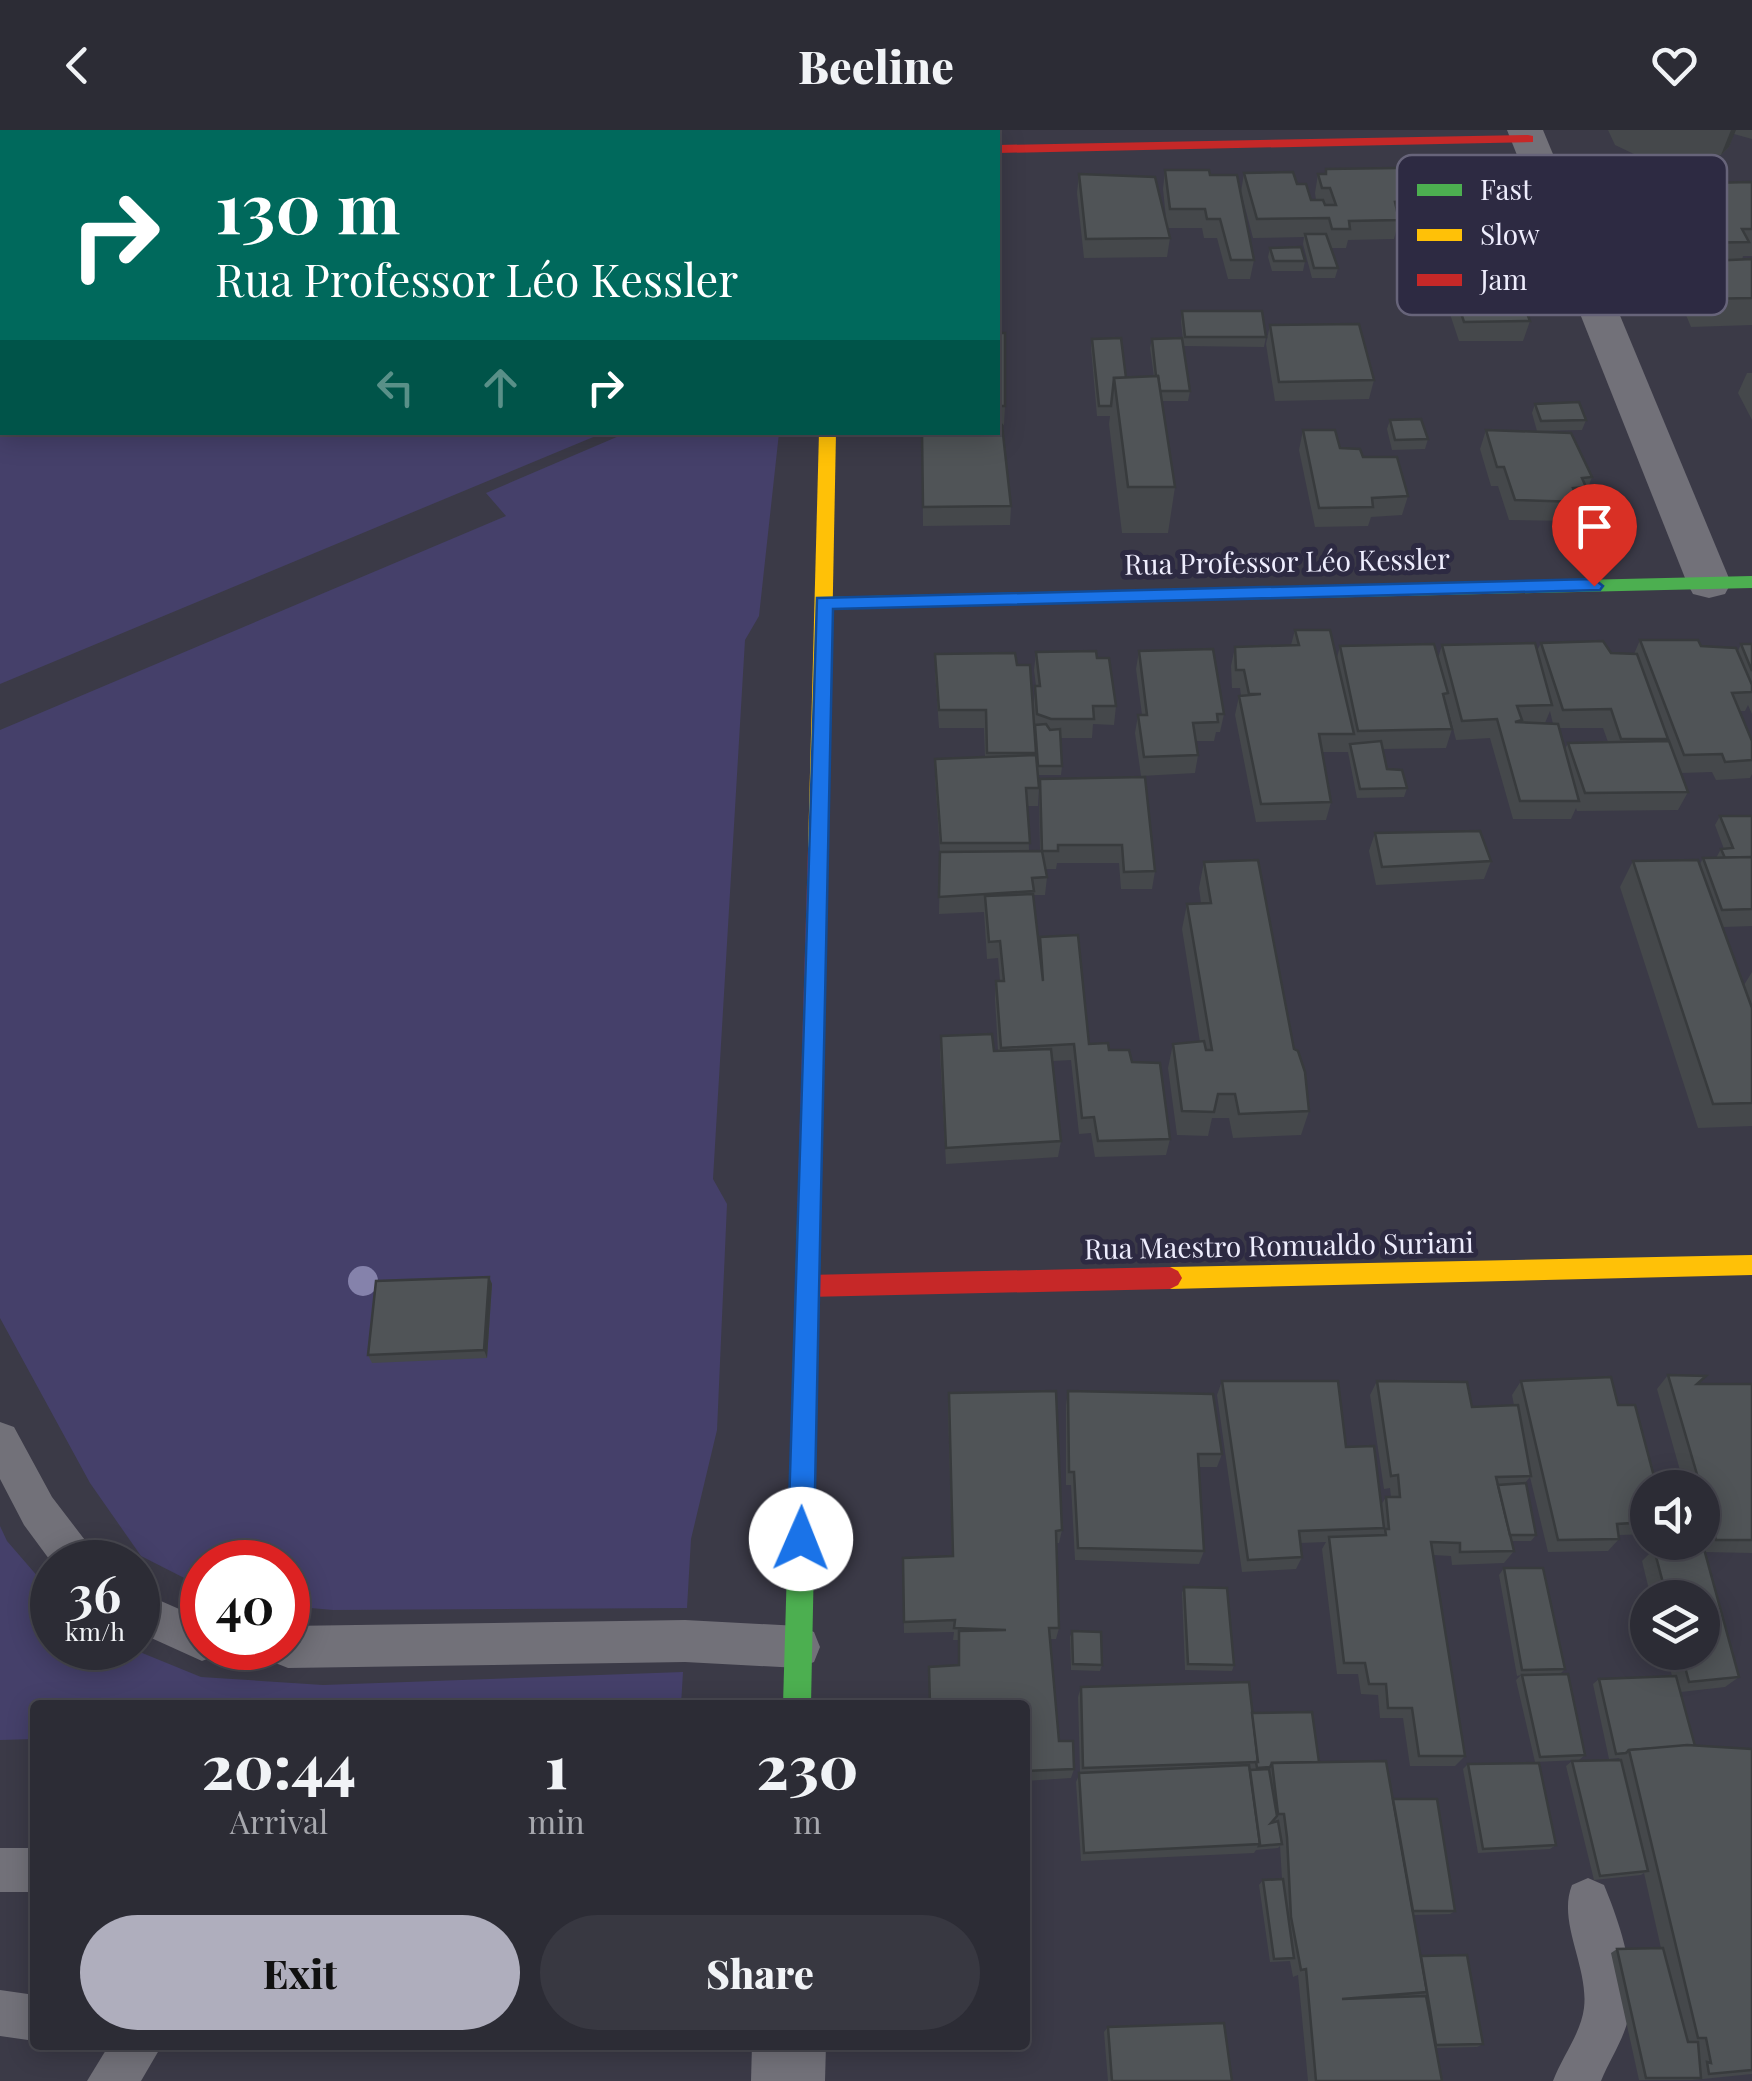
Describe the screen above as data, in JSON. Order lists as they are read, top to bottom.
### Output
{
  "streets": {
    "street": ["Rua Professor Léo Kessler", "Rua Maestro Romualdo Suriani"]
  },
  "legend": ["Fast", "Slow", "Jam"],
  "page": {
    "header": "Beeline",
    "turn": ["130 m", "Rua Professor Léo Kessler"],
    "speed": "36 km/h",
    "limit": "40",
    "eta": [
      "20:44",
      "Arrival",
      "1",
      "min",
      "230",
      "m"
    ],
    "buttons": ["Exit", "Share"]
  }
}
